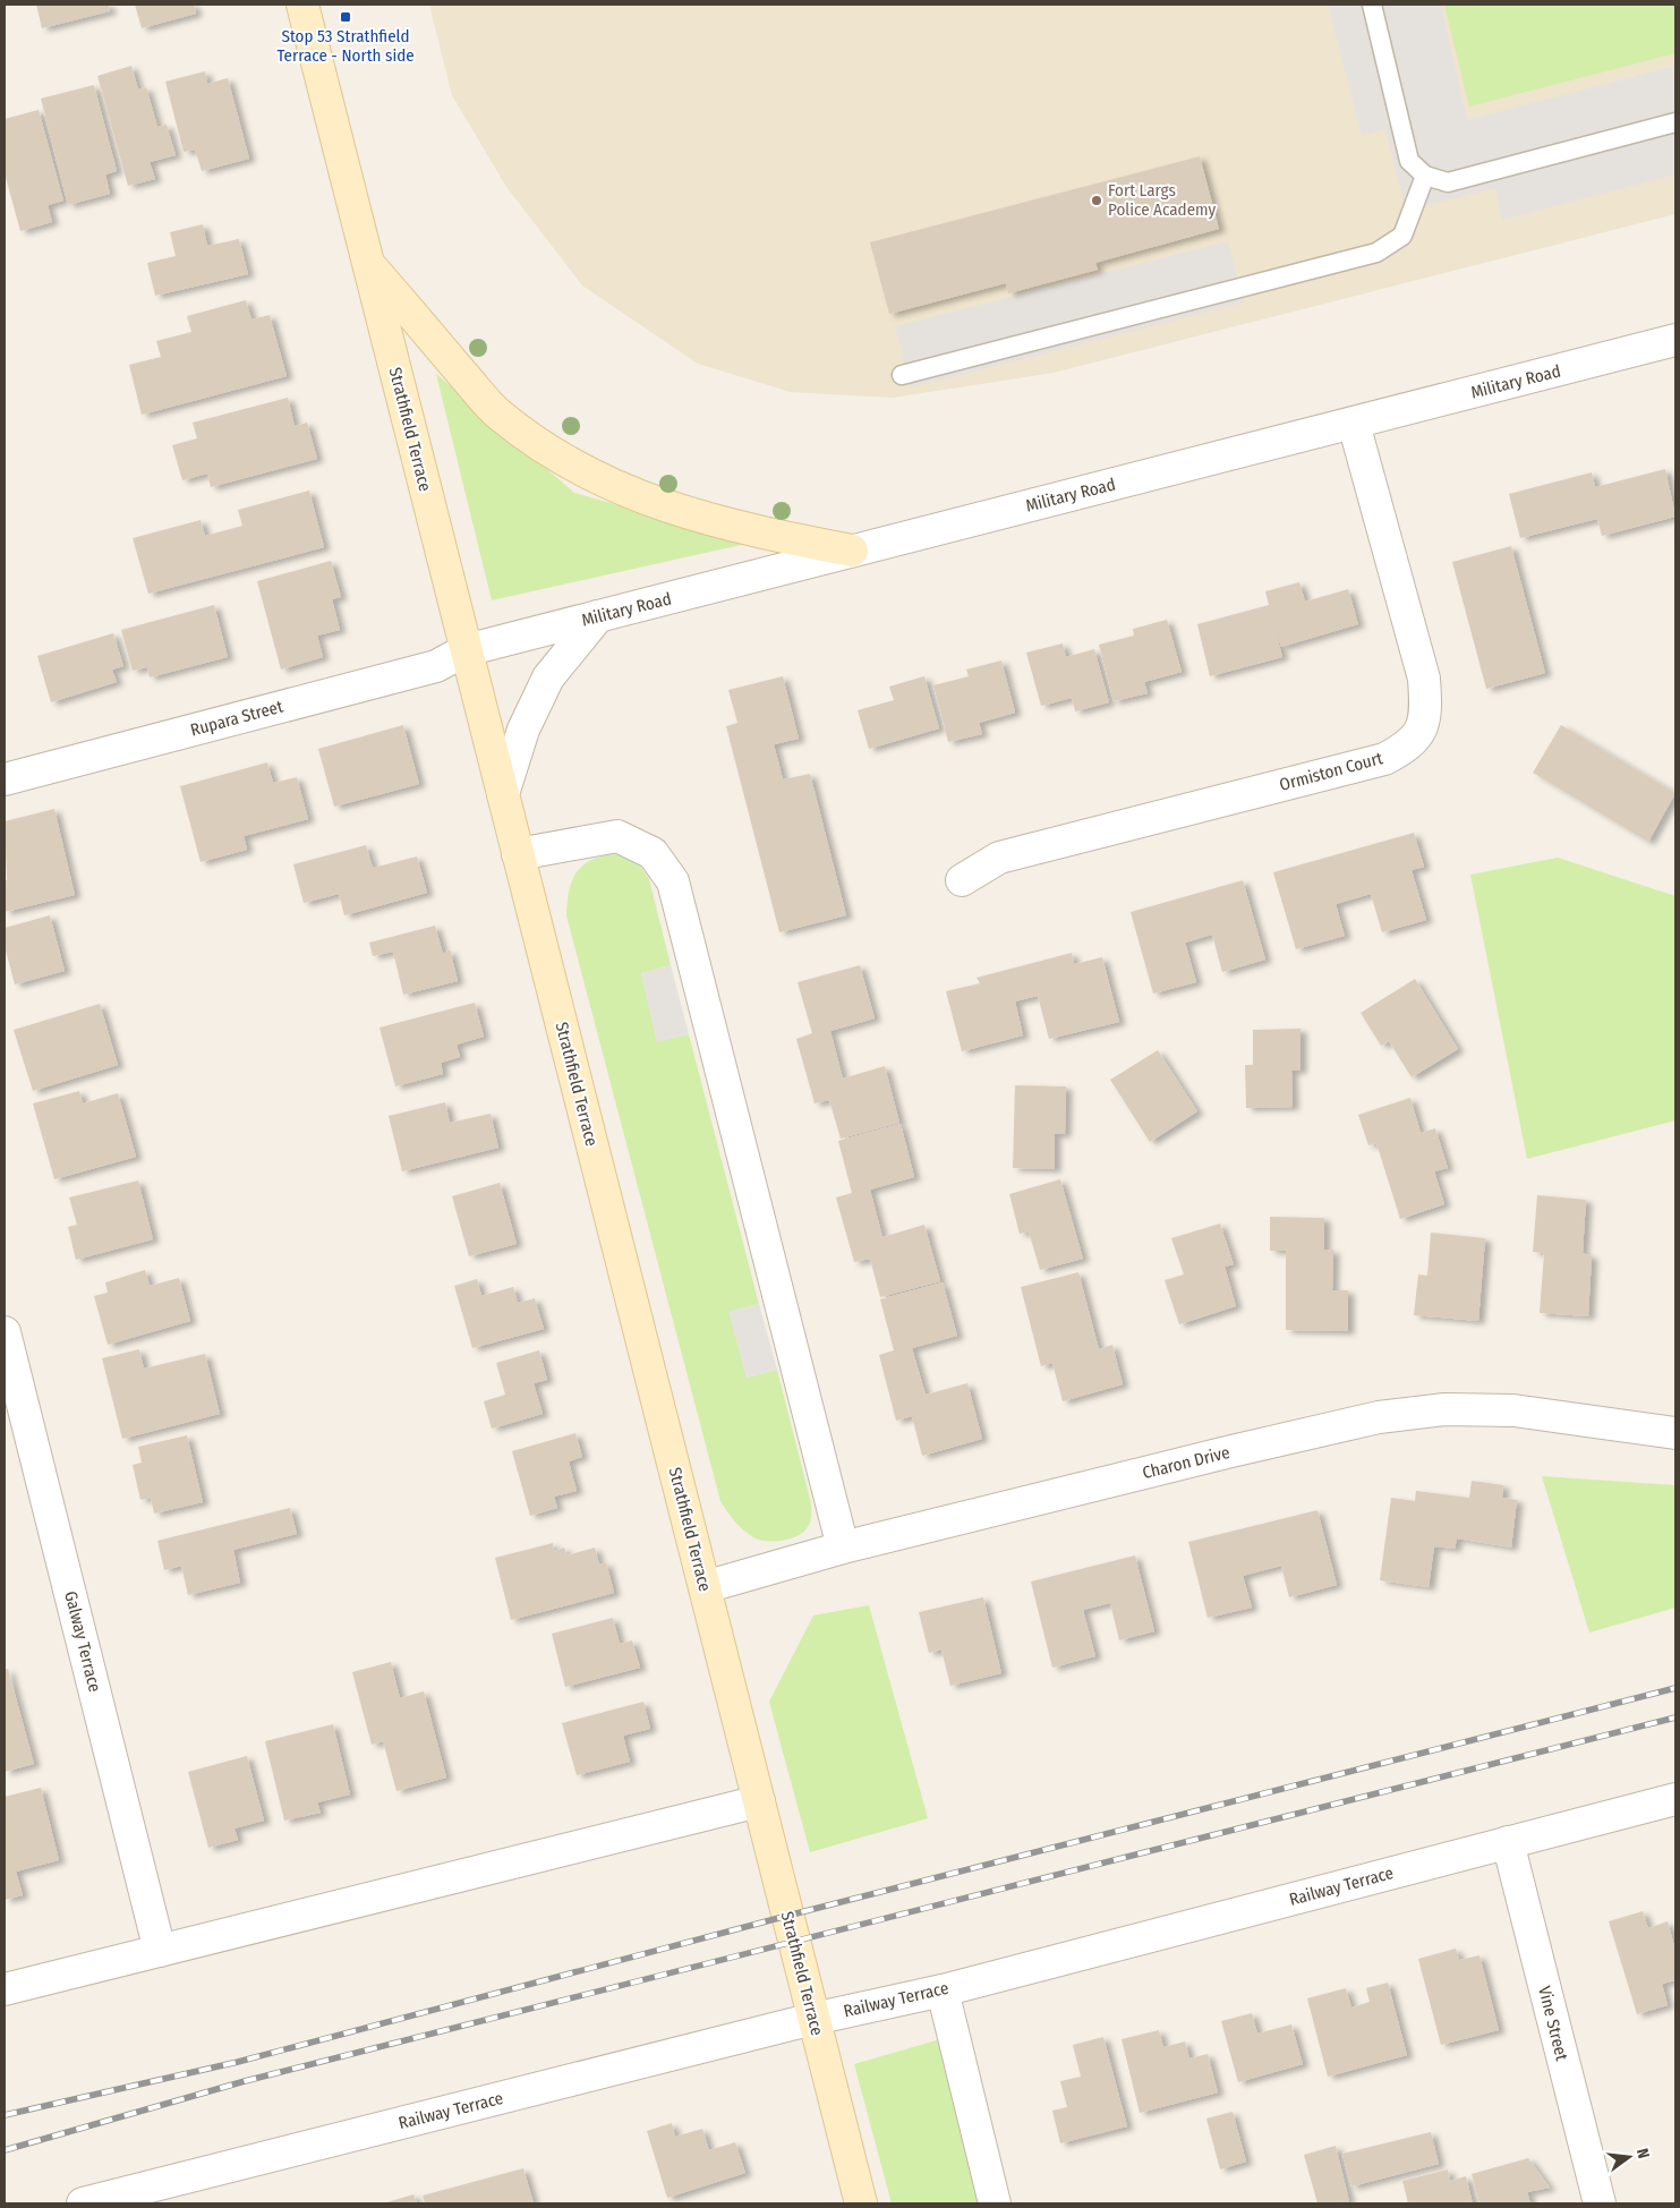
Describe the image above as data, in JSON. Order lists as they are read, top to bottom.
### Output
{
  "streets": {
    "main road": ["Strathfield Terrace"],
    "street": [
      "Military Road",
      "Rupara Street",
      "Ormiston Court",
      "Charon Drive",
      "Galway Terrace",
      "Railway Terrace",
      "Vine Street"
    ]
  },
  "crossings": [
    ["Military Road", "Strathfield Terrace"],
    ["Military Road", "Rupara Street"],
    ["Military Road", "Ormiston Court"],
    ["Strathfield Terrace", "Rupara Street"],
    ["Strathfield Terrace", "Charon Drive"],
    ["Strathfield Terrace", "Railway Terrace"],
    ["Railway Terrace", "Vine Street"]
  ],
  "places": {
    "transit": ["Stop 53 Strathfield Terrace - North side"],
    "other": ["Fort Largs Police Academy"]
  },
  "north": "right"
}
